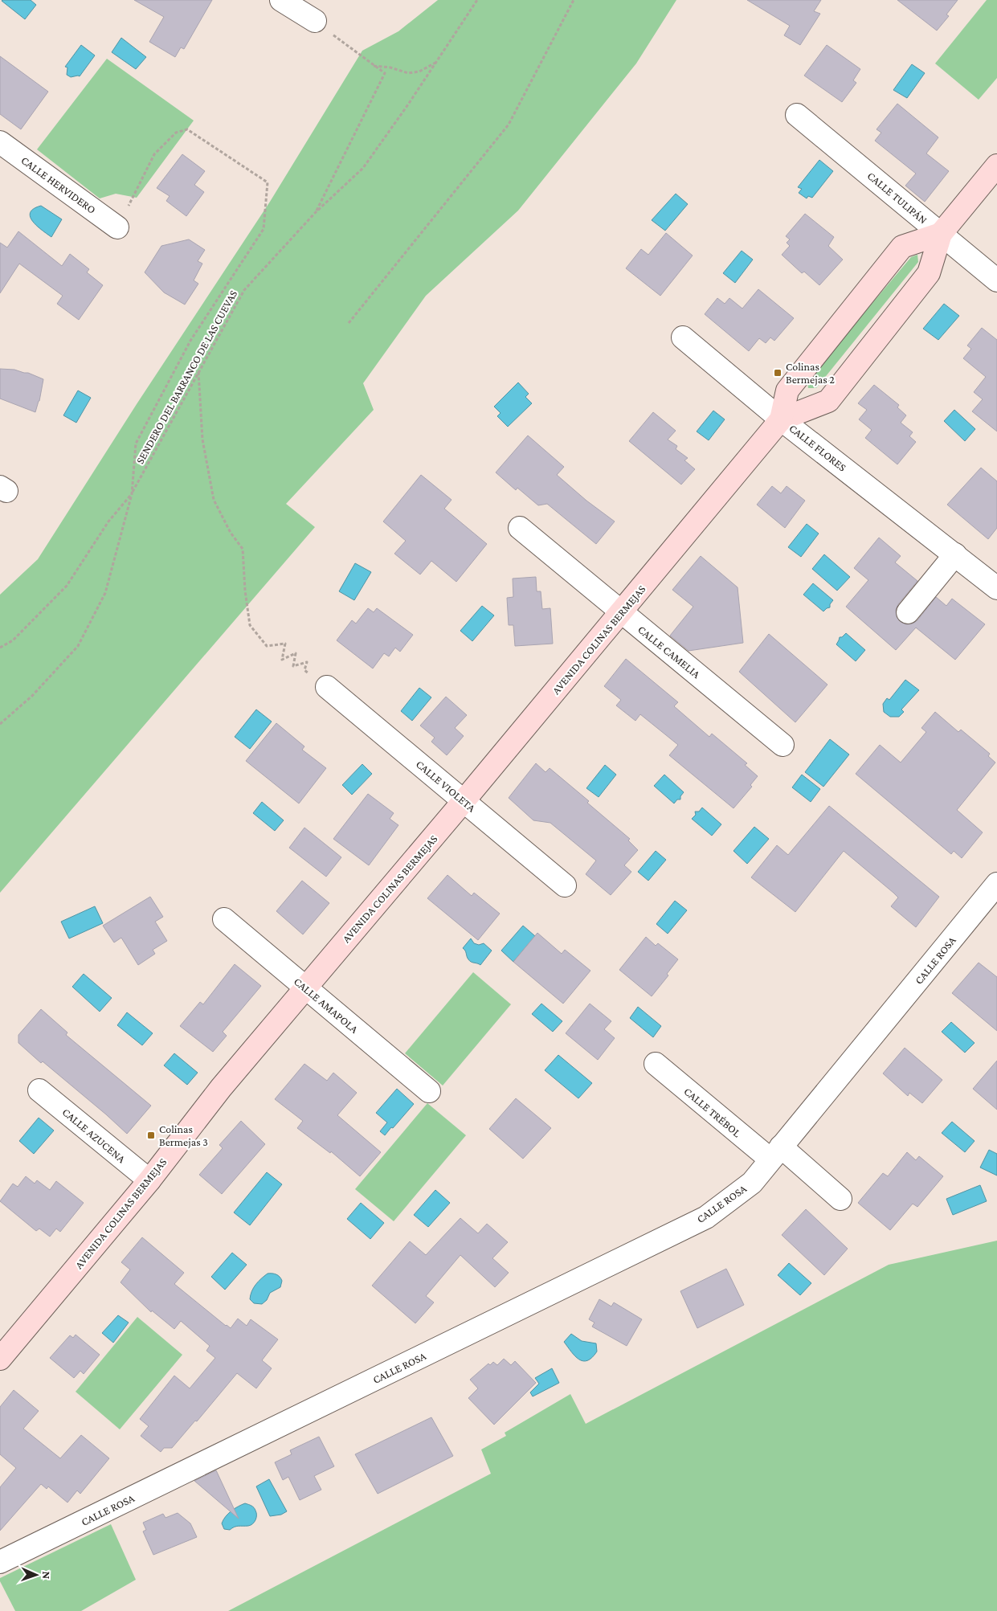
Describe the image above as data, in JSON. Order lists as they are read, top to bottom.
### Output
{
  "streets": {
    "street": [
      "CALLE HERVIDERO",
      "CALLE TULIPÁN",
      "CALLE FLORES",
      "AVENIDA COLINAS BERMEJAS",
      "CALLE CAMELIA",
      "CALLE VIOLETA",
      "CALLE ROSA",
      "CALLE AMAPOLA",
      "CALLE TRÉBOL",
      "CALLE AZUCENA"
    ],
    "path": ["SENDERO DEL BARRANCO DE LAS CUEVAS"]
  },
  "crossings": [
    ["CALLE TULIPÁN", "AVENIDA COLINAS BERMEJAS"],
    ["CALLE FLORES", "AVENIDA COLINAS BERMEJAS"],
    ["AVENIDA COLINAS BERMEJAS", "CALLE CAMELIA"],
    ["AVENIDA COLINAS BERMEJAS", "CALLE VIOLETA"],
    ["AVENIDA COLINAS BERMEJAS", "CALLE AMAPOLA"],
    ["AVENIDA COLINAS BERMEJAS", "CALLE AZUCENA"],
    ["CALLE ROSA", "CALLE TRÉBOL"]
  ],
  "places": {
    "transit": ["Colinas Bermejas 2", "Colinas Bermejas 3"]
  },
  "north": "right"
}
